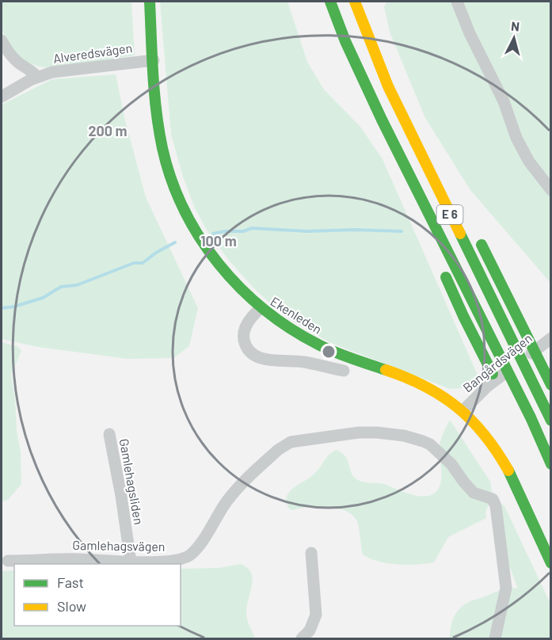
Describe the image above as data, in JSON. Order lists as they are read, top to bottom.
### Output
{
  "streets": {
    "main road": ["E 6", "Ekenleden"],
    "street": [
      "Alveredsvägen",
      "Bangårdsvägen",
      "Gamlehagsliden",
      "Gamlehagsvägen"
    ]
  },
  "crossings": [
    ["Alveredsvägen", "Ekenleden"],
    ["Ekenleden", "Bangårdsvägen"],
    ["Gamlehagsliden", "Gamlehagsvägen"]
  ],
  "legend": ["Fast", "Slow"],
  "north": "top",
  "rings": ["200 m", "100 m"]
}
